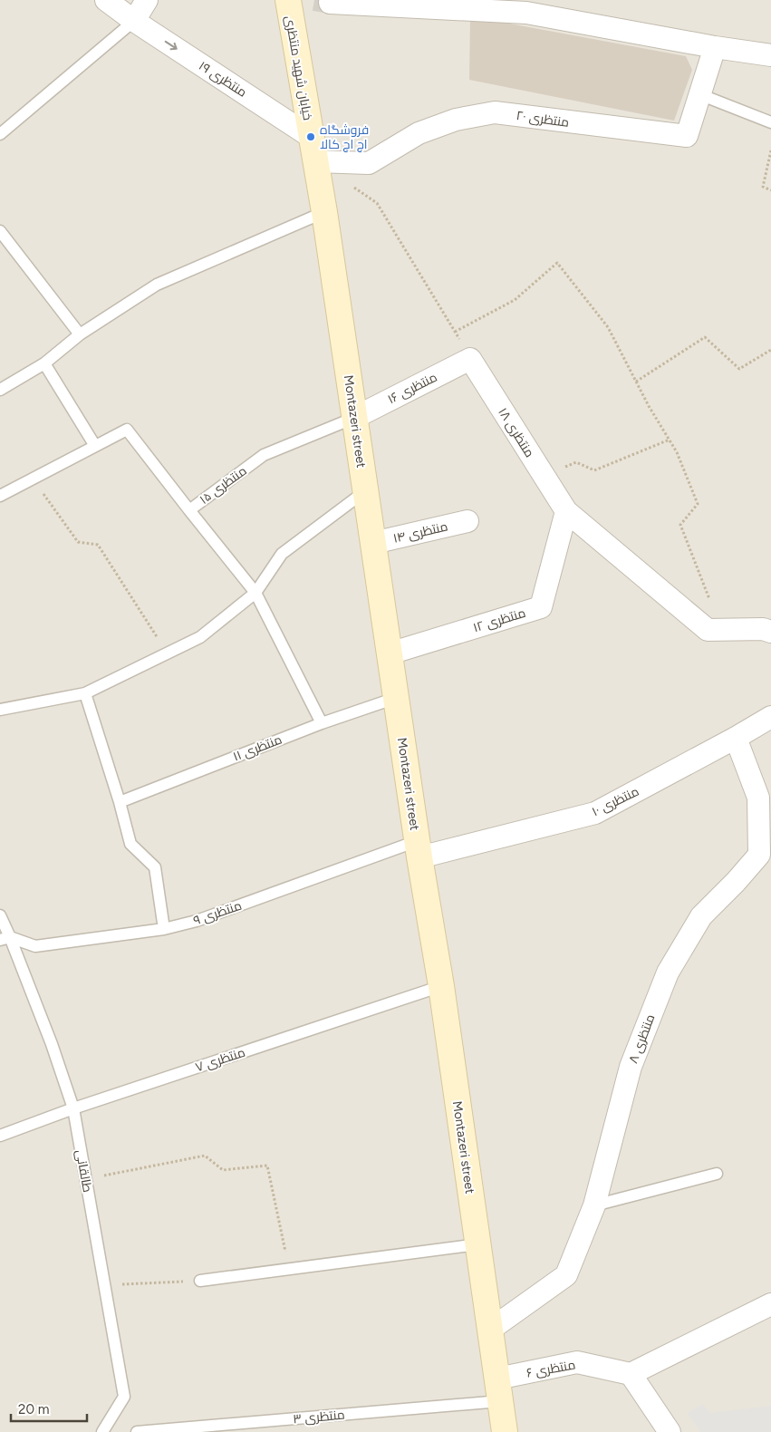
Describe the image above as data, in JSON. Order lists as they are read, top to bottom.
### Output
{
  "streets": {
    "main road": ["خیابان شهید منتظری", "Montazeri street"],
    "street": [
      "منتظری ۱۹",
      "منتظری ۲۰",
      "منتظری ۱۶",
      "منتظری ۱۸",
      "منتظری ۱۴",
      "منتظری ۱۲",
      "منتظری ۱۰",
      "منتظری ۸",
      "منتظری ۶"
    ],
    "lane": [
      "منتظری ۱۵",
      "منتظری ۱۱",
      "منتظری ۹",
      "منتظری ۷",
      "طالقانی",
      "منتظری ۳"
    ]
  },
  "crossings": [
    ["خیابان شهید منتظری", "منتظری ۱۹"],
    ["خیابان شهید منتظری", "Montazeri street"],
    ["منتظری ۱۹", "Montazeri street"],
    ["منتظری ۲۰", "Montazeri street"],
    ["منتظری ۱۶", "Montazeri street"],
    ["منتظری ۱۶", "منتظری ۱۸"],
    ["منتظری ۱۶", "منتظری ۱۵"],
    ["Montazeri street", "منتظری ۱۵"],
    ["Montazeri street", "منتظری ۱۴"],
    ["Montazeri street", "منتظری ۱۲"],
    ["Montazeri street", "منتظری ۱۱"],
    ["Montazeri street", "منتظری ۱۰"],
    ["Montazeri street", "منتظری ۹"],
    ["Montazeri street", "منتظری ۸"],
    ["Montazeri street", "منتظری ۷"],
    ["Montazeri street", "منتظری ۶"],
    ["Montazeri street", "منتظری ۳"],
    ["منتظری ۱۸", "منتظری ۱۲"],
    ["منتظری ۱۵", "منتظری ۱۱"],
    ["منتظری ۱۰", "منتظری ۹"],
    ["منتظری ۱۰", "منتظری ۸"],
    ["منتظری ۹", "طالقانی"],
    ["منتظری ۷", "طالقانی"],
    ["منتظری ۶", "منتظری ۳"]
  ],
  "one_way": ["منتظری ۱۹"],
  "places": ["فروشگاه اچ اچ کالا"],
  "scale_bar": "20 m"
}
